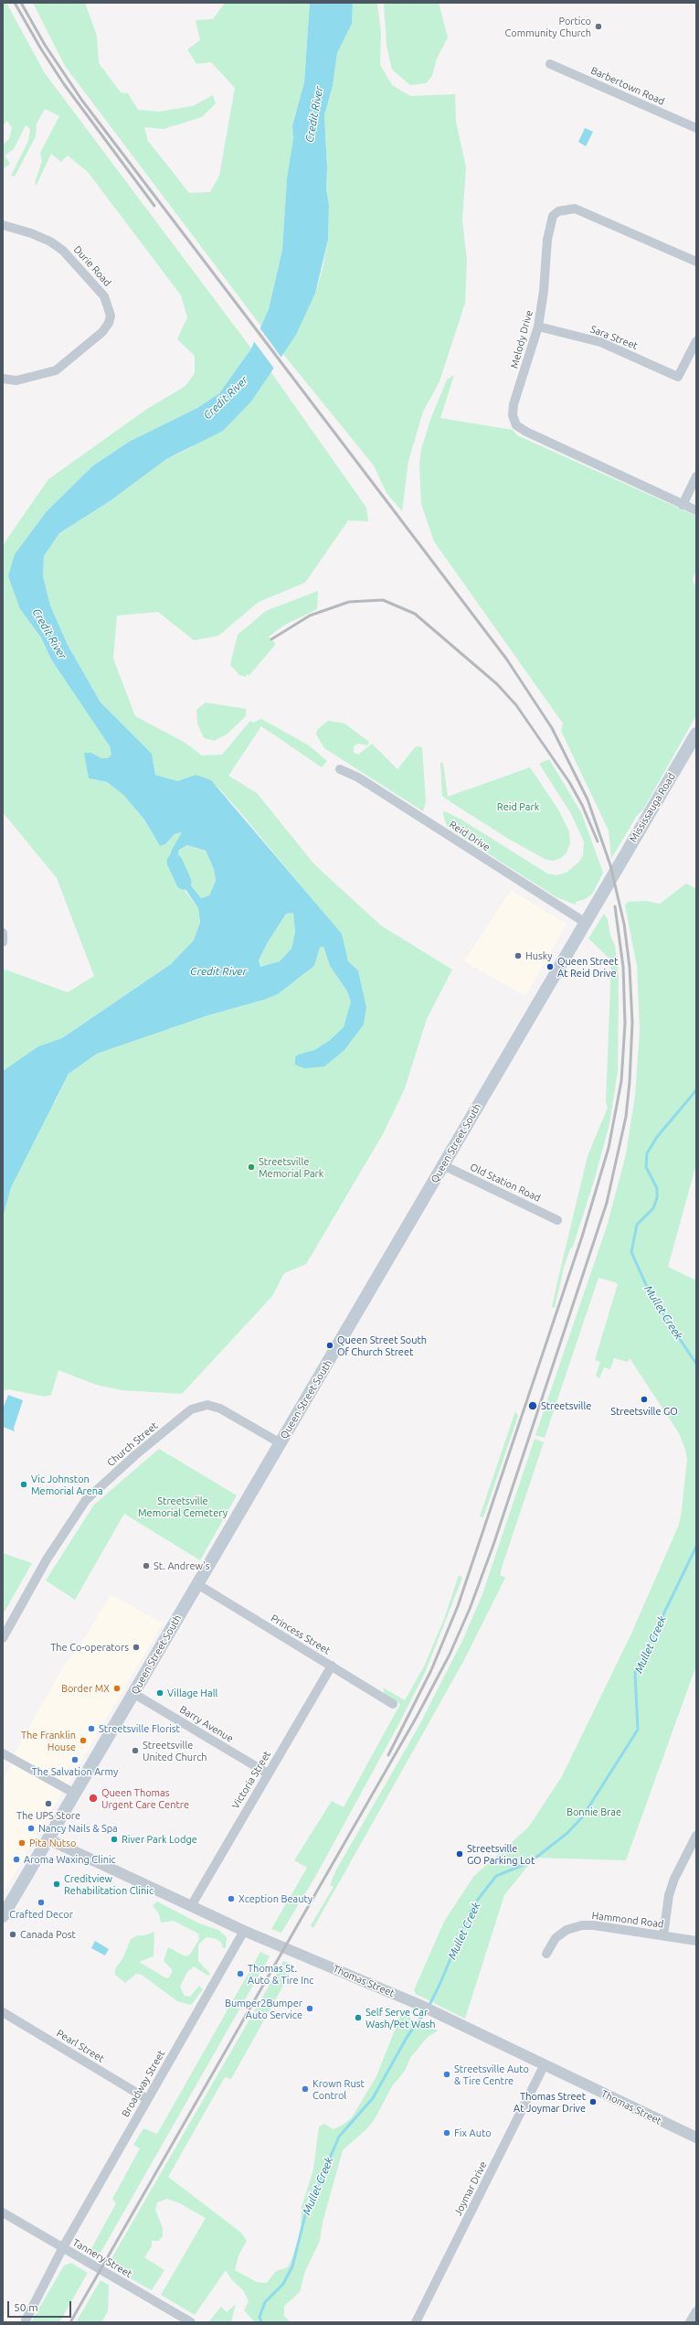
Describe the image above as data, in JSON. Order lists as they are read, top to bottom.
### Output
{
  "streets": {
    "main road": ["Mississauga Road", "Queen Street South"],
    "street": [
      "Barbertown Road",
      "Durie Road",
      "Sara Street",
      "Melody Drive",
      "Reid Drive",
      "Old Station Road",
      "Church Street",
      "Princess Street",
      "Barry Avenue",
      "Victoria Street",
      "Hammond Road",
      "Thomas Street",
      "Pearl Street",
      "Broadway Street",
      "Joymar Drive",
      "Tannery Street"
    ]
  },
  "crossings": [
    ["Sara Street", "Melody Drive"],
    ["Mississauga Road", "Queen Street South"],
    ["Reid Drive", "Queen Street South"],
    ["Queen Street South", "Old Station Road"],
    ["Queen Street South", "Church Street"],
    ["Queen Street South", "Princess Street"],
    ["Queen Street South", "Barry Avenue"],
    ["Queen Street South", "Thomas Street"],
    ["Princess Street", "Victoria Street"],
    ["Barry Avenue", "Victoria Street"],
    ["Victoria Street", "Thomas Street"],
    ["Thomas Street", "Broadway Street"],
    ["Thomas Street", "Joymar Drive"],
    ["Pearl Street", "Broadway Street"],
    ["Broadway Street", "Tannery Street"]
  ],
  "water": ["Credit River", "Mullet Creek"],
  "parks": ["Reid Park", "Streetsville Memorial Cemetery", "Bonnie Brae"],
  "places": [
    "Portico Community Church",
    "Husky",
    "Queen Street At Reid Drive",
    "Streetsville Memorial Park",
    "Queen Street South Of Church Street",
    "Streetsville GO",
    "Streetsville",
    "Vic Johnston Memorial Arena",
    "St. Andrew's",
    "The Co-operators",
    "Border MX",
    "Village Hall",
    "Streetsville Florist",
    "The Franklin House",
    "Streetsville United Church",
    "The Salvation Army",
    "Queen Thomas Urgent Care Centre",
    "The UPS Store",
    "Nancy Nails & Spa",
    "River Park Lodge",
    "Pita Nutso",
    "Streetsville GO Parking Lot",
    "Aroma Waxing Clinic",
    "Creditview Rehabilitation Clinic",
    "Xception Beauty",
    "Crafted Decor",
    "Canada Post",
    "Thomas St. Auto & Tire Inc",
    "Bumper2Bumper Auto Service",
    "Self Serve Car Wash/Pet Wash",
    "Streetsville Auto & Tire Centre",
    "Krown Rust Control",
    "Thomas Street At Joymar Drive",
    "Fix Auto"
  ],
  "scale_bar": "50 m"
}
